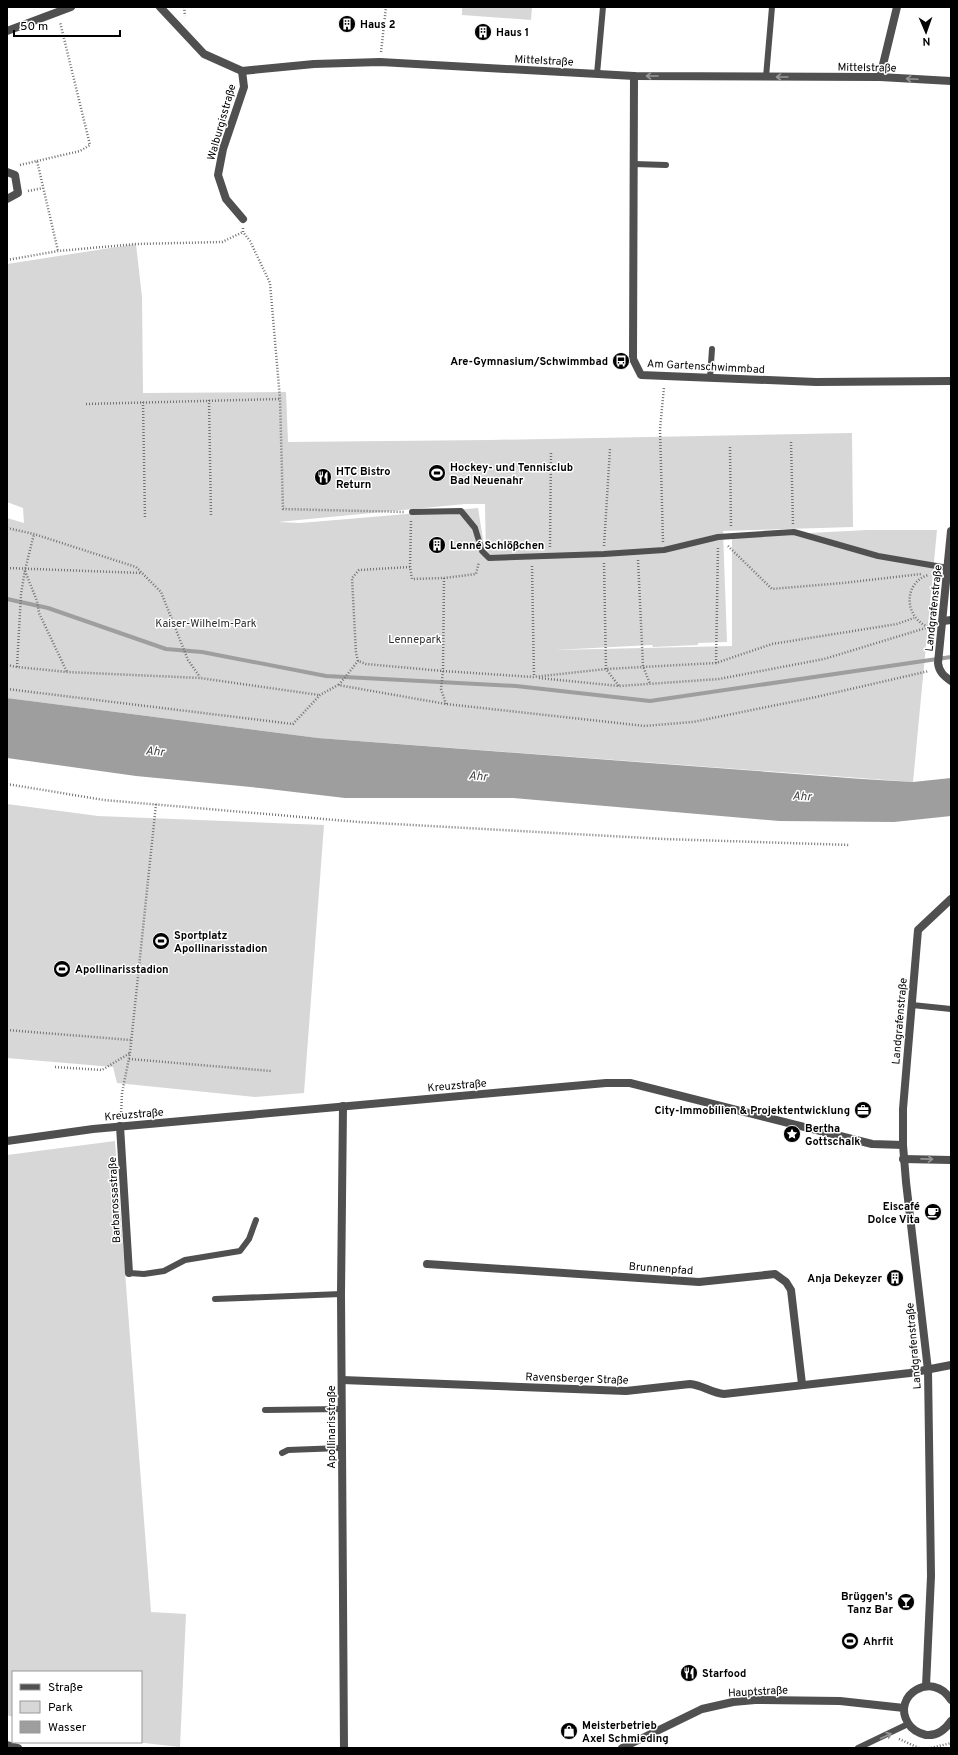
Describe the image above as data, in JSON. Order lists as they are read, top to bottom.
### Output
{
  "streets": {
    "street": [
      "Mittelstraße",
      "Walburgisstraße",
      "Am Gartenschwimmbad",
      "Landgrafenstraße",
      "Kreuzstraße",
      "Barbarossastraße",
      "Brunnenpfad",
      "Ravensberger Straße",
      "Apollinarisstraße",
      "Hauptstraße"
    ]
  },
  "crossings": [
    ["Mittelstraße", "Walburgisstraße"],
    ["Mittelstraße", "Am Gartenschwimmbad"],
    ["Landgrafenstraße", "Kreuzstraße"],
    ["Landgrafenstraße", "Ravensberger Straße"],
    ["Kreuzstraße", "Barbarossastraße"],
    ["Kreuzstraße", "Apollinarisstraße"],
    ["Brunnenpfad", "Ravensberger Straße"],
    ["Ravensberger Straße", "Apollinarisstraße"]
  ],
  "one_way": ["Mittelstraße"],
  "water": ["Ahr"],
  "parks": ["Kaiser-Wilhelm-Park", "Lennepark"],
  "places": {
    "building": [
      "Haus 2",
      "Haus 1",
      "Lenné Schlößchen",
      "Anja Dekeyzer"
    ],
    "bus stop": ["Are-Gymnasium/Schwimmbad"],
    "sports": [
      "Hockey- und Tennisclub Bad Neuenahr",
      "Sportplatz Apollinarisstadion",
      "Apollinarisstadion",
      "Ahrfit"
    ],
    "restaurant": ["HTC Bistro Return", "Starfood"],
    "office": ["City-Immobilien & Projektentwicklung"],
    "place": ["Bertha Gottschalk"],
    "cafe": ["Eiscafé Dolce Vita"],
    "bar": ["Brüggen's Tanz Bar"],
    "shop": ["Meisterbetrieb Axel Schmieding"]
  },
  "legend": ["Straße", "Park", "Wasser"],
  "scale_bar": "50 m",
  "north": "bottom"
}
